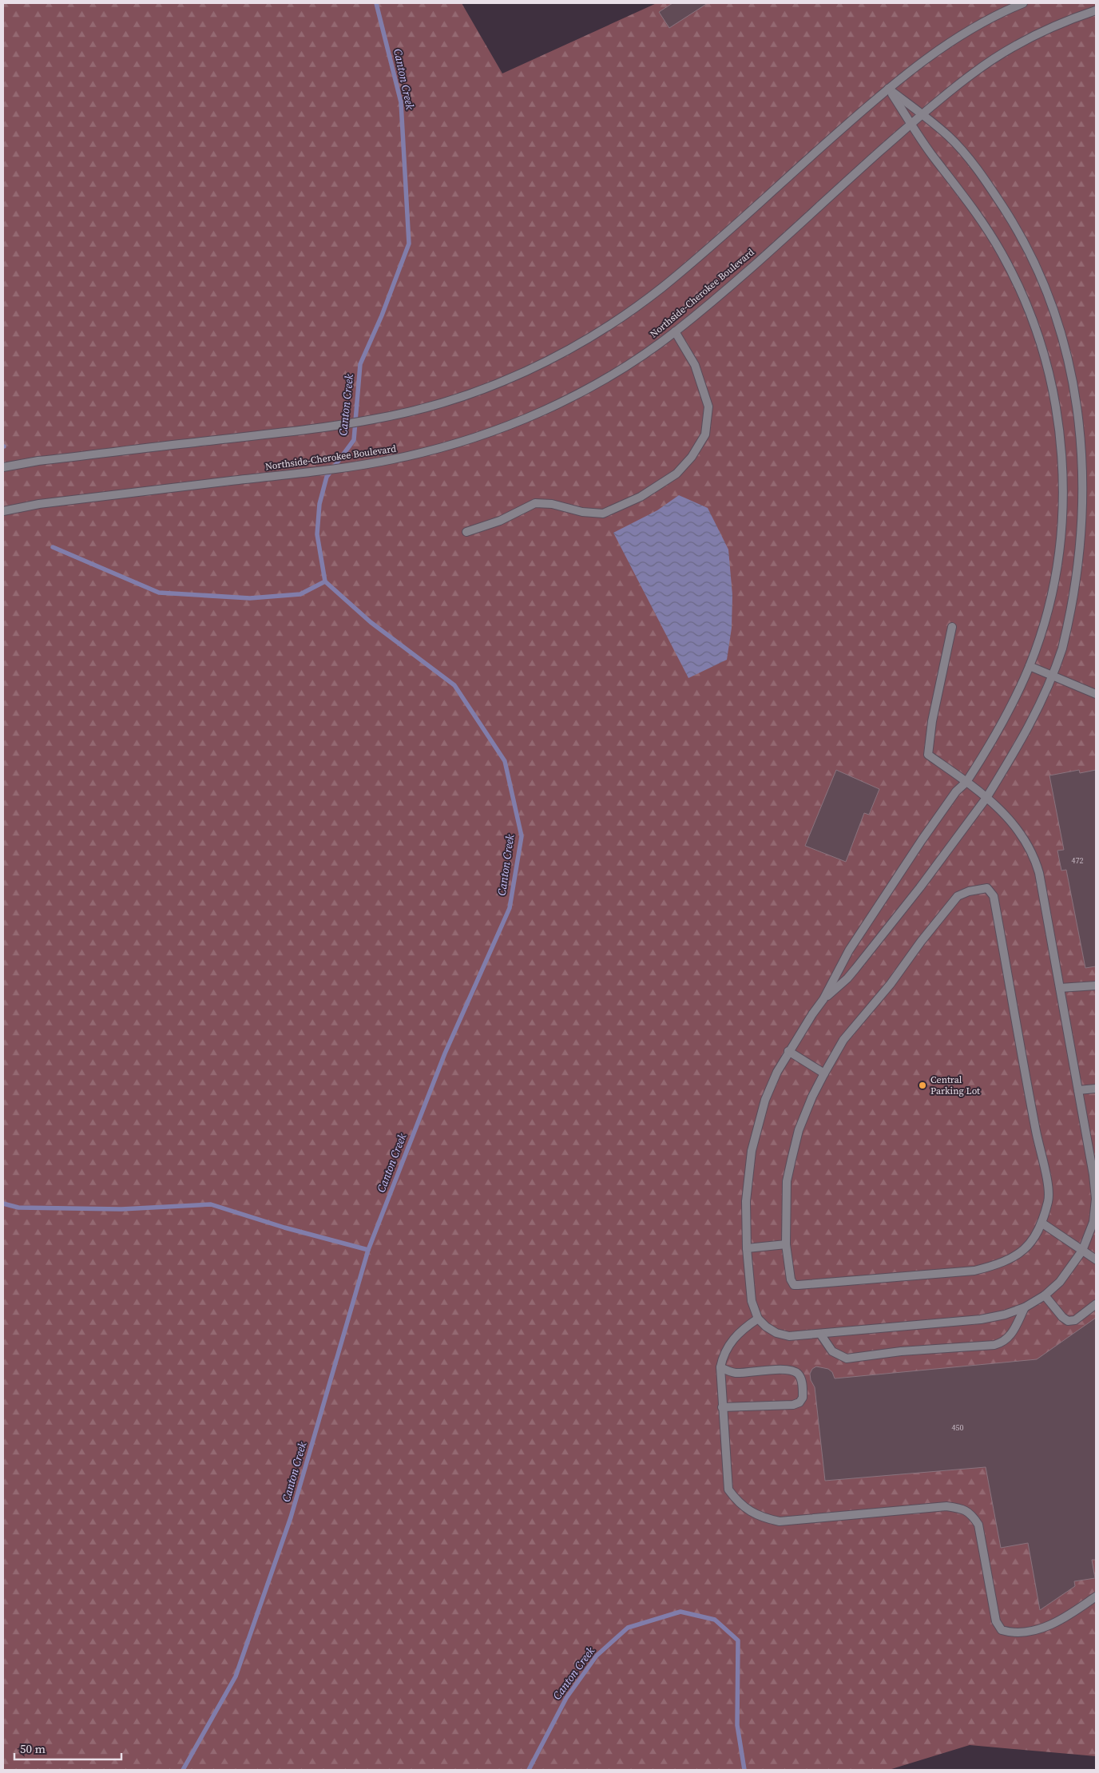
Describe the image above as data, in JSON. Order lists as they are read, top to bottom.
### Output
{
  "streets": {
    "street": ["Northside-Cherokee Boulevard"]
  },
  "water": ["Canton Creek"],
  "places": ["Central Parking Lot"],
  "house_numbers": ["472", "450"],
  "scale_bar": "50 m"
}
